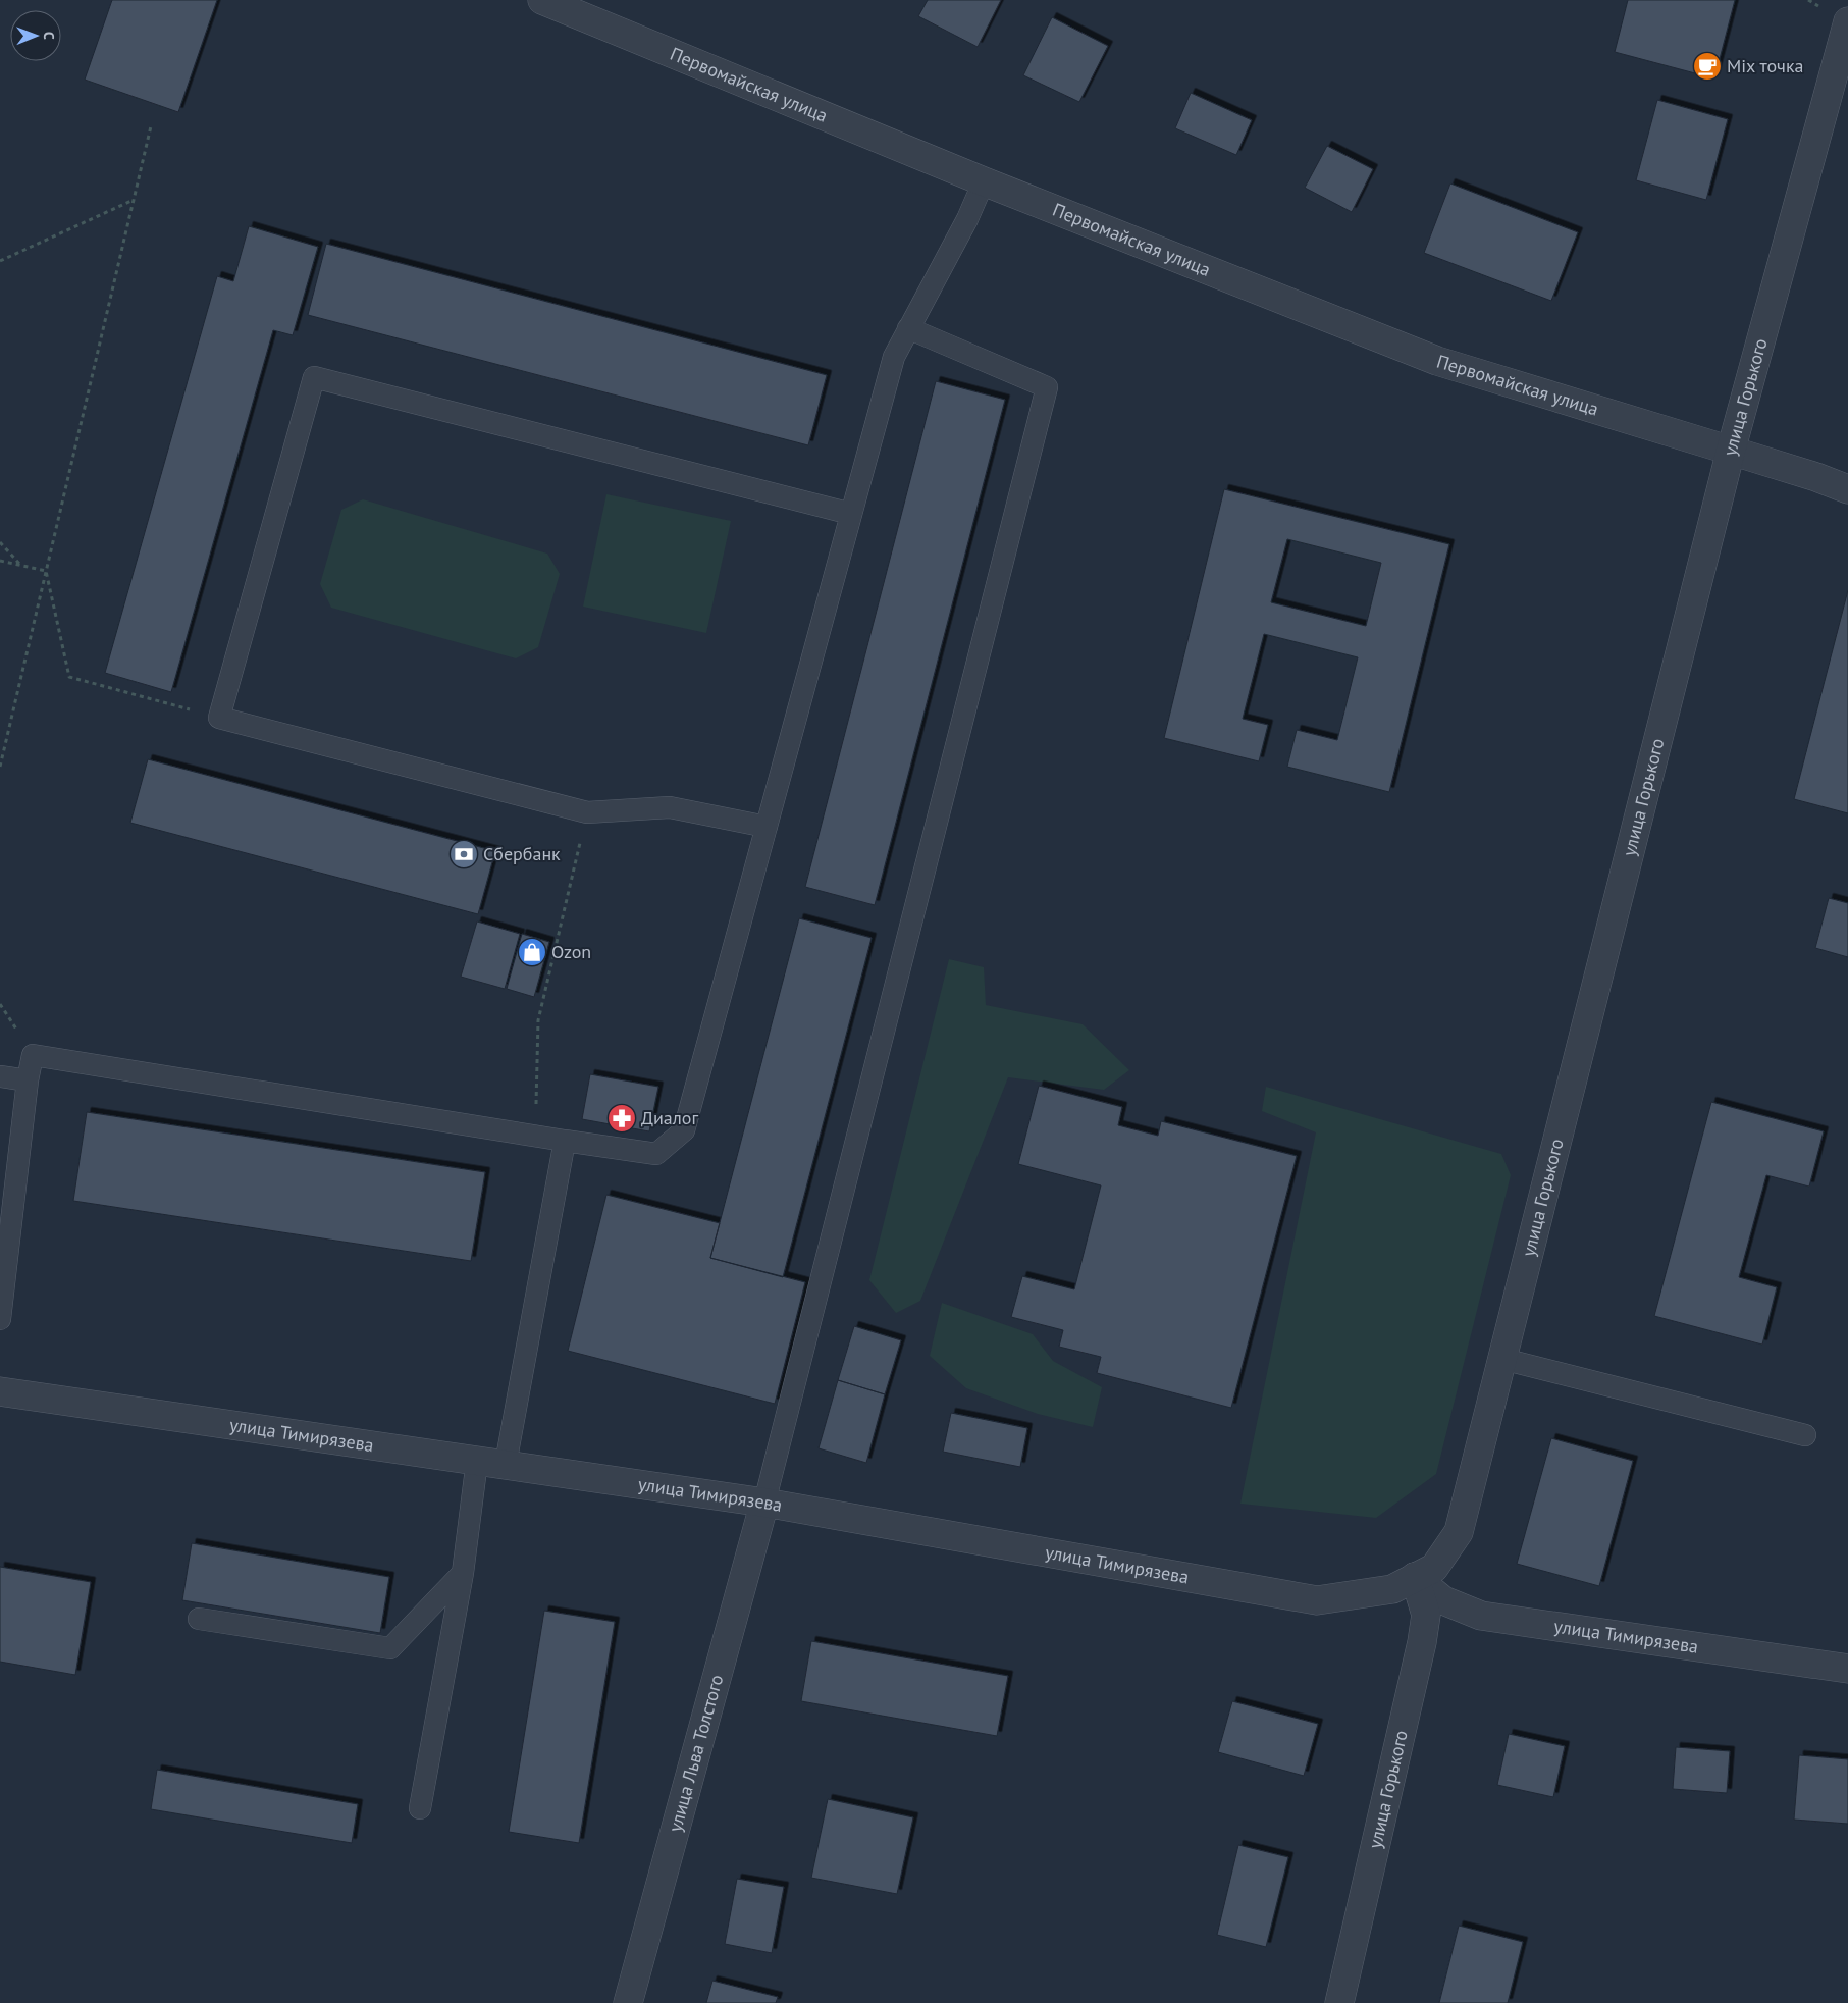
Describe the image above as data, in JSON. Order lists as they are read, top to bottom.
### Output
{
  "streets": {
    "street": [
      "Первомайская улица",
      "улица Горького",
      "улица Тимирязева",
      "улица Льва Толстого"
    ]
  },
  "crossings": [
    ["Первомайская улица", "улица Горького"],
    ["улица Горького", "улица Тимирязева"],
    ["улица Тимирязева", "улица Льва Толстого"]
  ],
  "places": {
    "cafe": ["Mix точка"],
    "bank": ["Сбербанк"],
    "shop": ["Ozon"],
    "pharmacy": ["Диалог"]
  },
  "north": "right"
}
